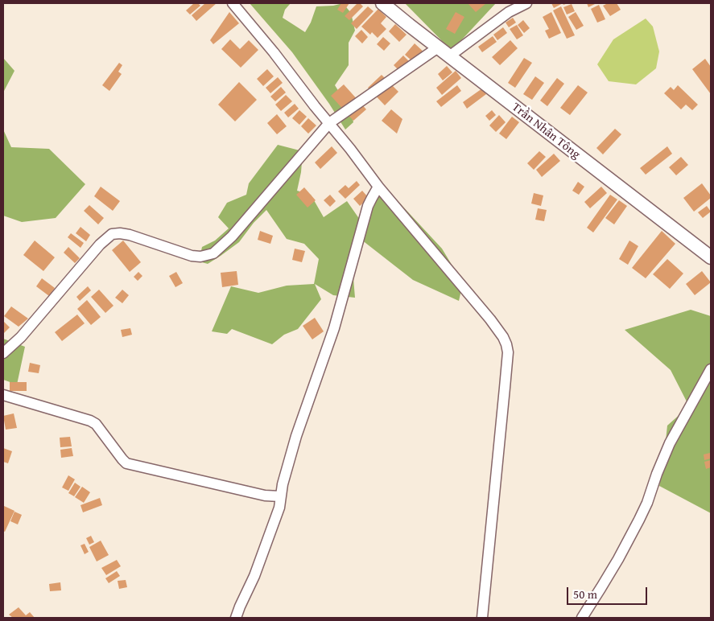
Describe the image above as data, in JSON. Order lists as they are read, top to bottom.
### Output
{
  "streets": {
    "street": ["Trần Nhân Tông"]
  },
  "scale_bar": "50 m"
}
